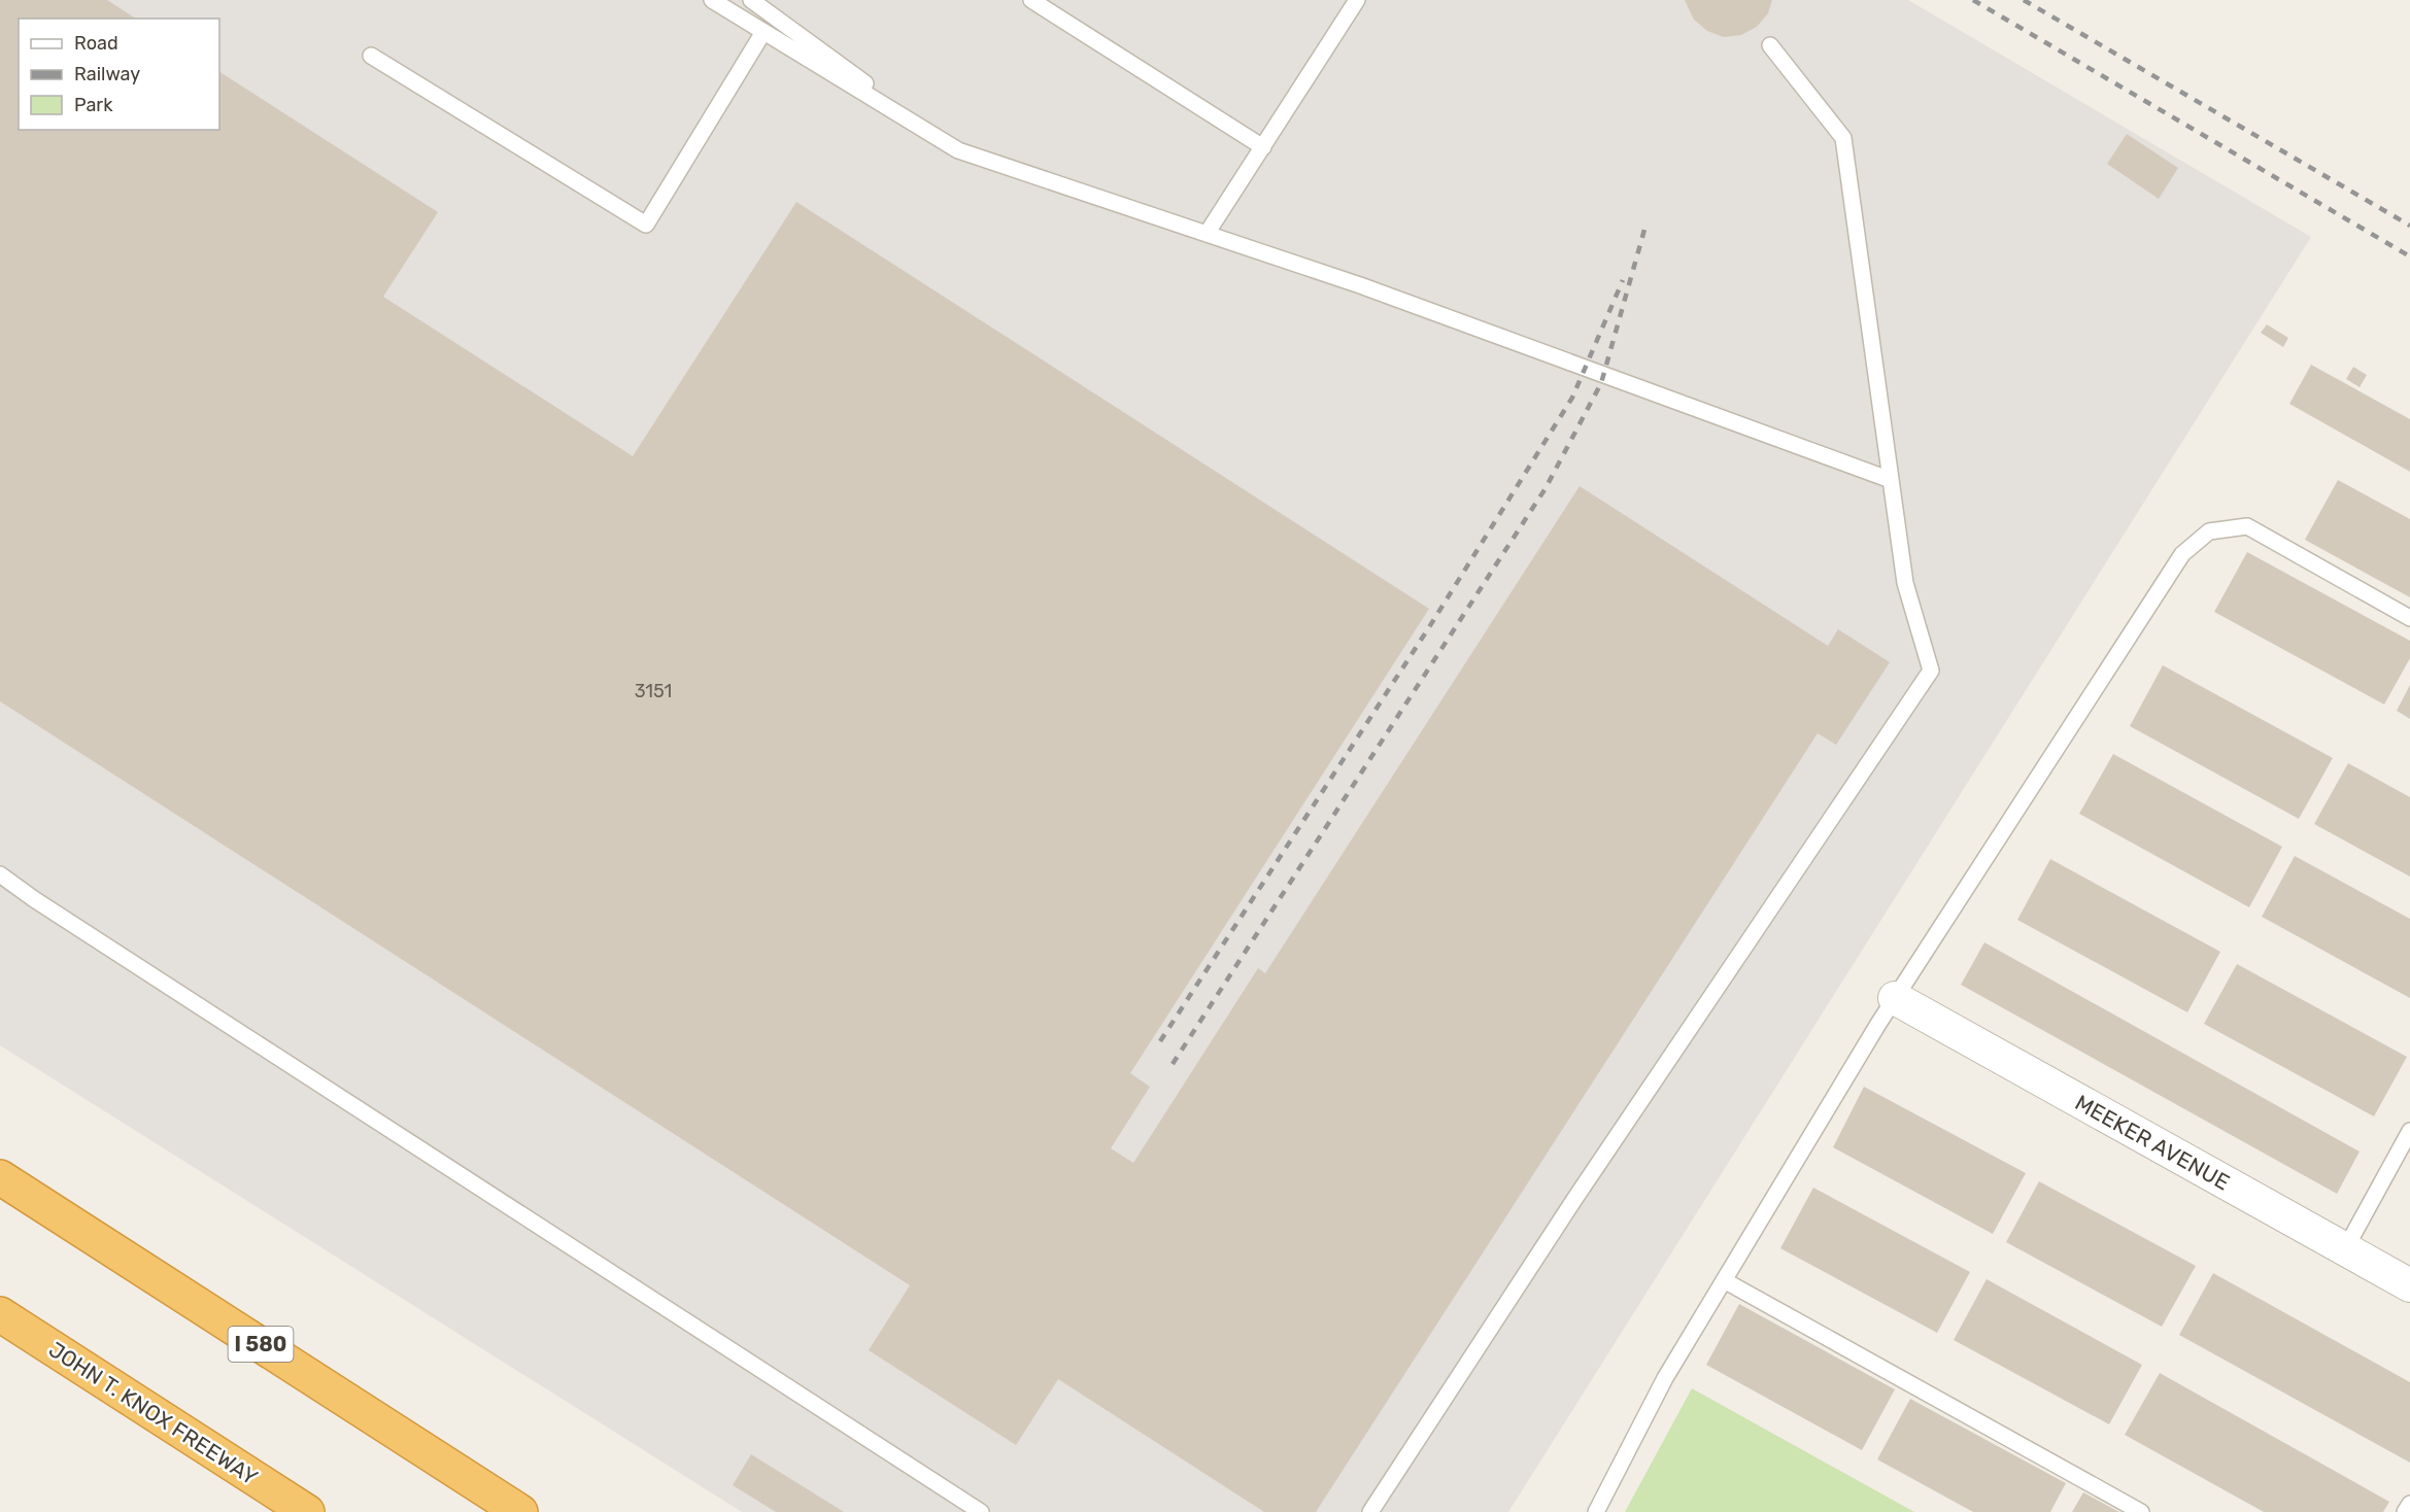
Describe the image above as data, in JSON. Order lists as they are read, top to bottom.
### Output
{
  "streets": {
    "highway": ["I 580", "JOHN T. KNOX FREEWAY"],
    "street": ["MEEKER AVENUE"]
  },
  "house_numbers": ["3151"],
  "legend": ["Road", "Railway", "Park"]
}
